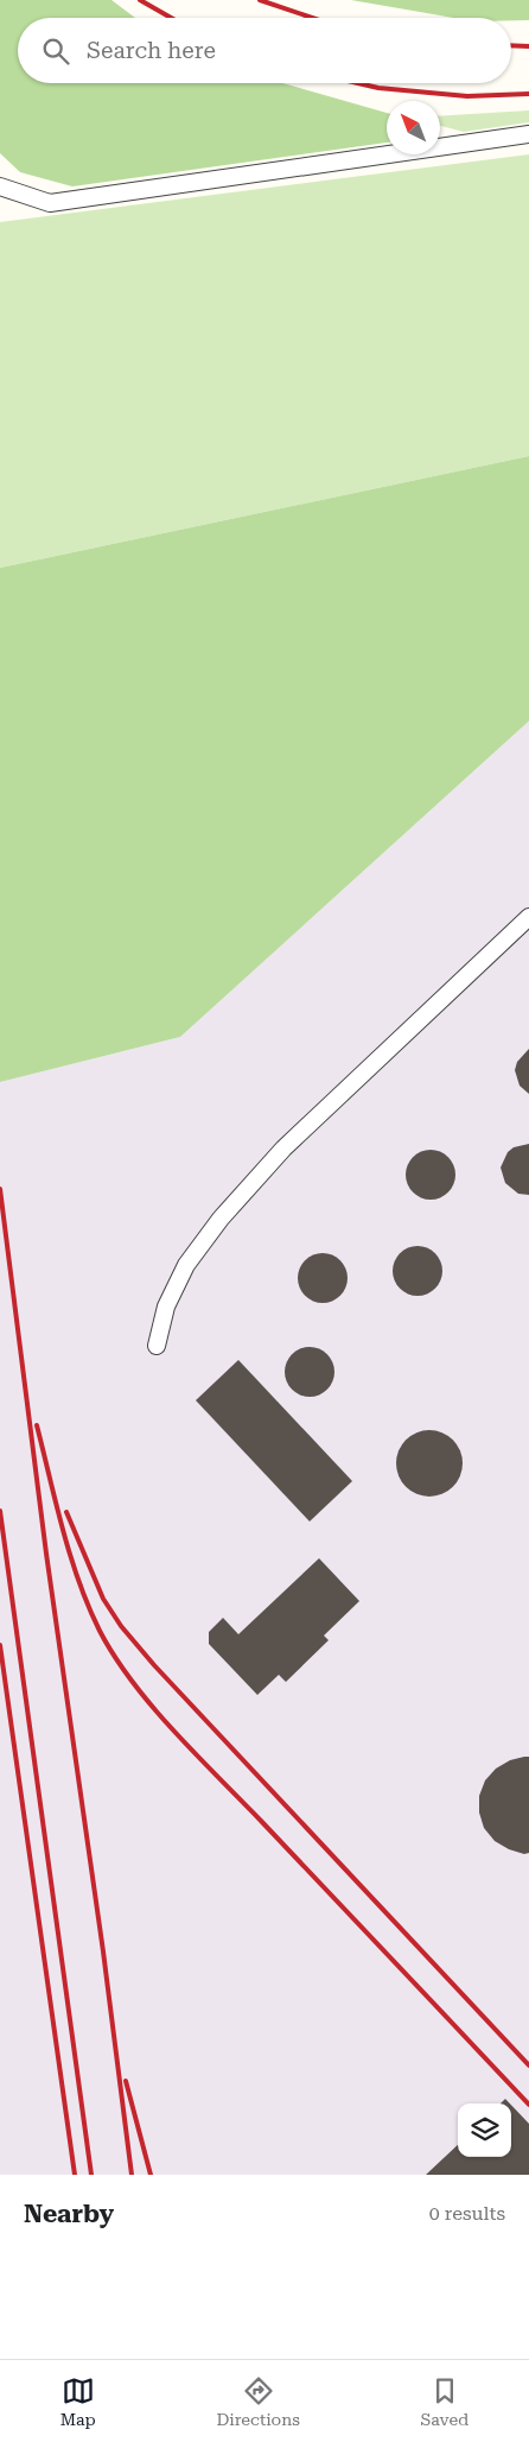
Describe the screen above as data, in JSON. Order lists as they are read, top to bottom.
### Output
{
  "north": "top left",
  "page": {
    "search": "Search here",
    "heading": ["Nearby", "0 results"],
    "nav": ["Map", "Directions", "Saved"]
  }
}
